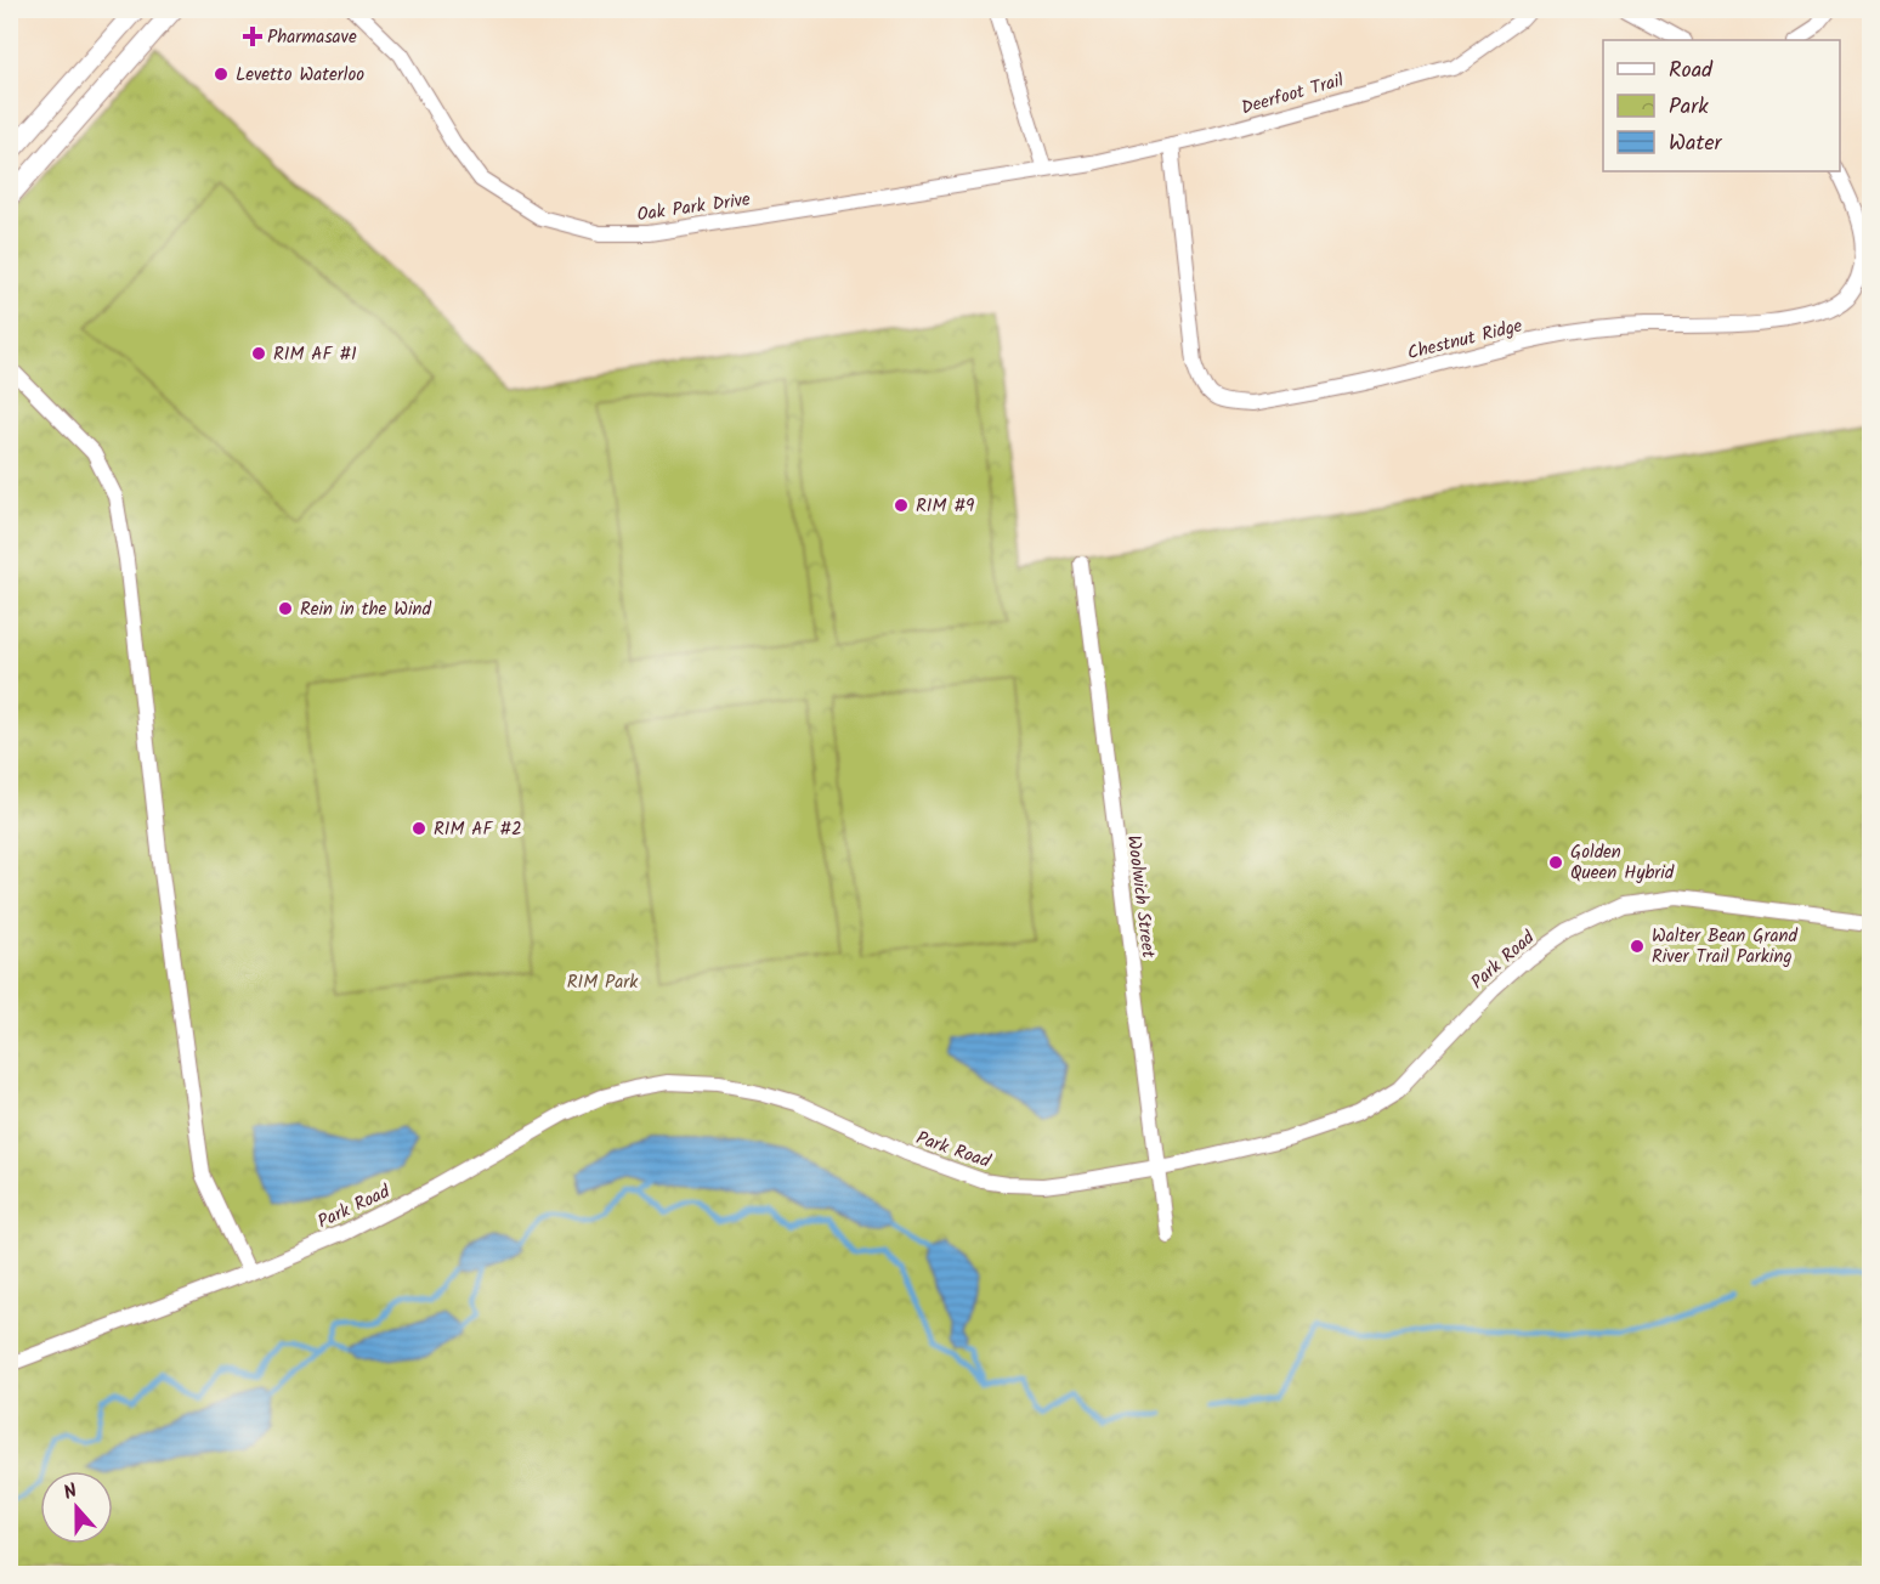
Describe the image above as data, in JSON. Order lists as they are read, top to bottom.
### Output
{
  "streets": {
    "street": [
      "Deerfoot Trail",
      "Oak Park Drive",
      "Chestnut Ridge",
      "Woolwich Street",
      "Park Road"
    ]
  },
  "crossings": [
    ["Deerfoot Trail", "Oak Park Drive"],
    ["Deerfoot Trail", "Chestnut Ridge"],
    ["Woolwich Street", "Park Road"]
  ],
  "parks": ["RIM Park"],
  "places": {
    "health": ["Pharmasave"],
    "other": [
      "Levetto Waterloo",
      "RIM AF #1",
      "RIM #9",
      "Rein in the Wind",
      "RIM AF #2",
      "Golden Queen Hybrid",
      "Walter Bean Grand River Trail Parking"
    ]
  },
  "legend": ["Road", "Park", "Water"],
  "north": "top"
}
